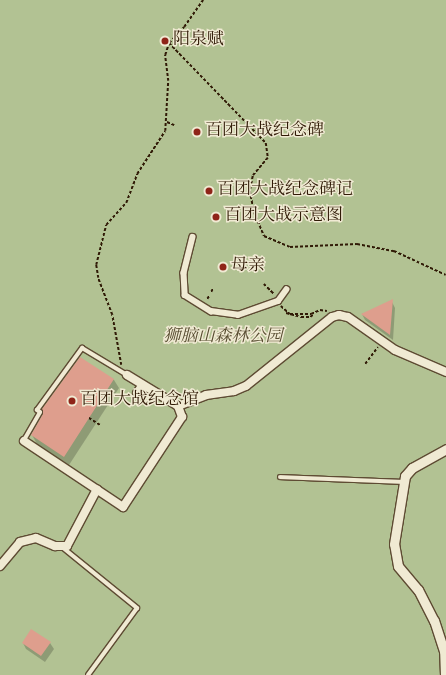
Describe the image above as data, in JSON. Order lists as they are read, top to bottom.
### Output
{
  "parks": ["狮脑山森林公园"],
  "places": [
    "阳泉赋",
    "百团大战纪念碑",
    "百团大战纪念碑记",
    "百团大战示意图",
    "母亲",
    "百团大战纪念馆"
  ]
}
